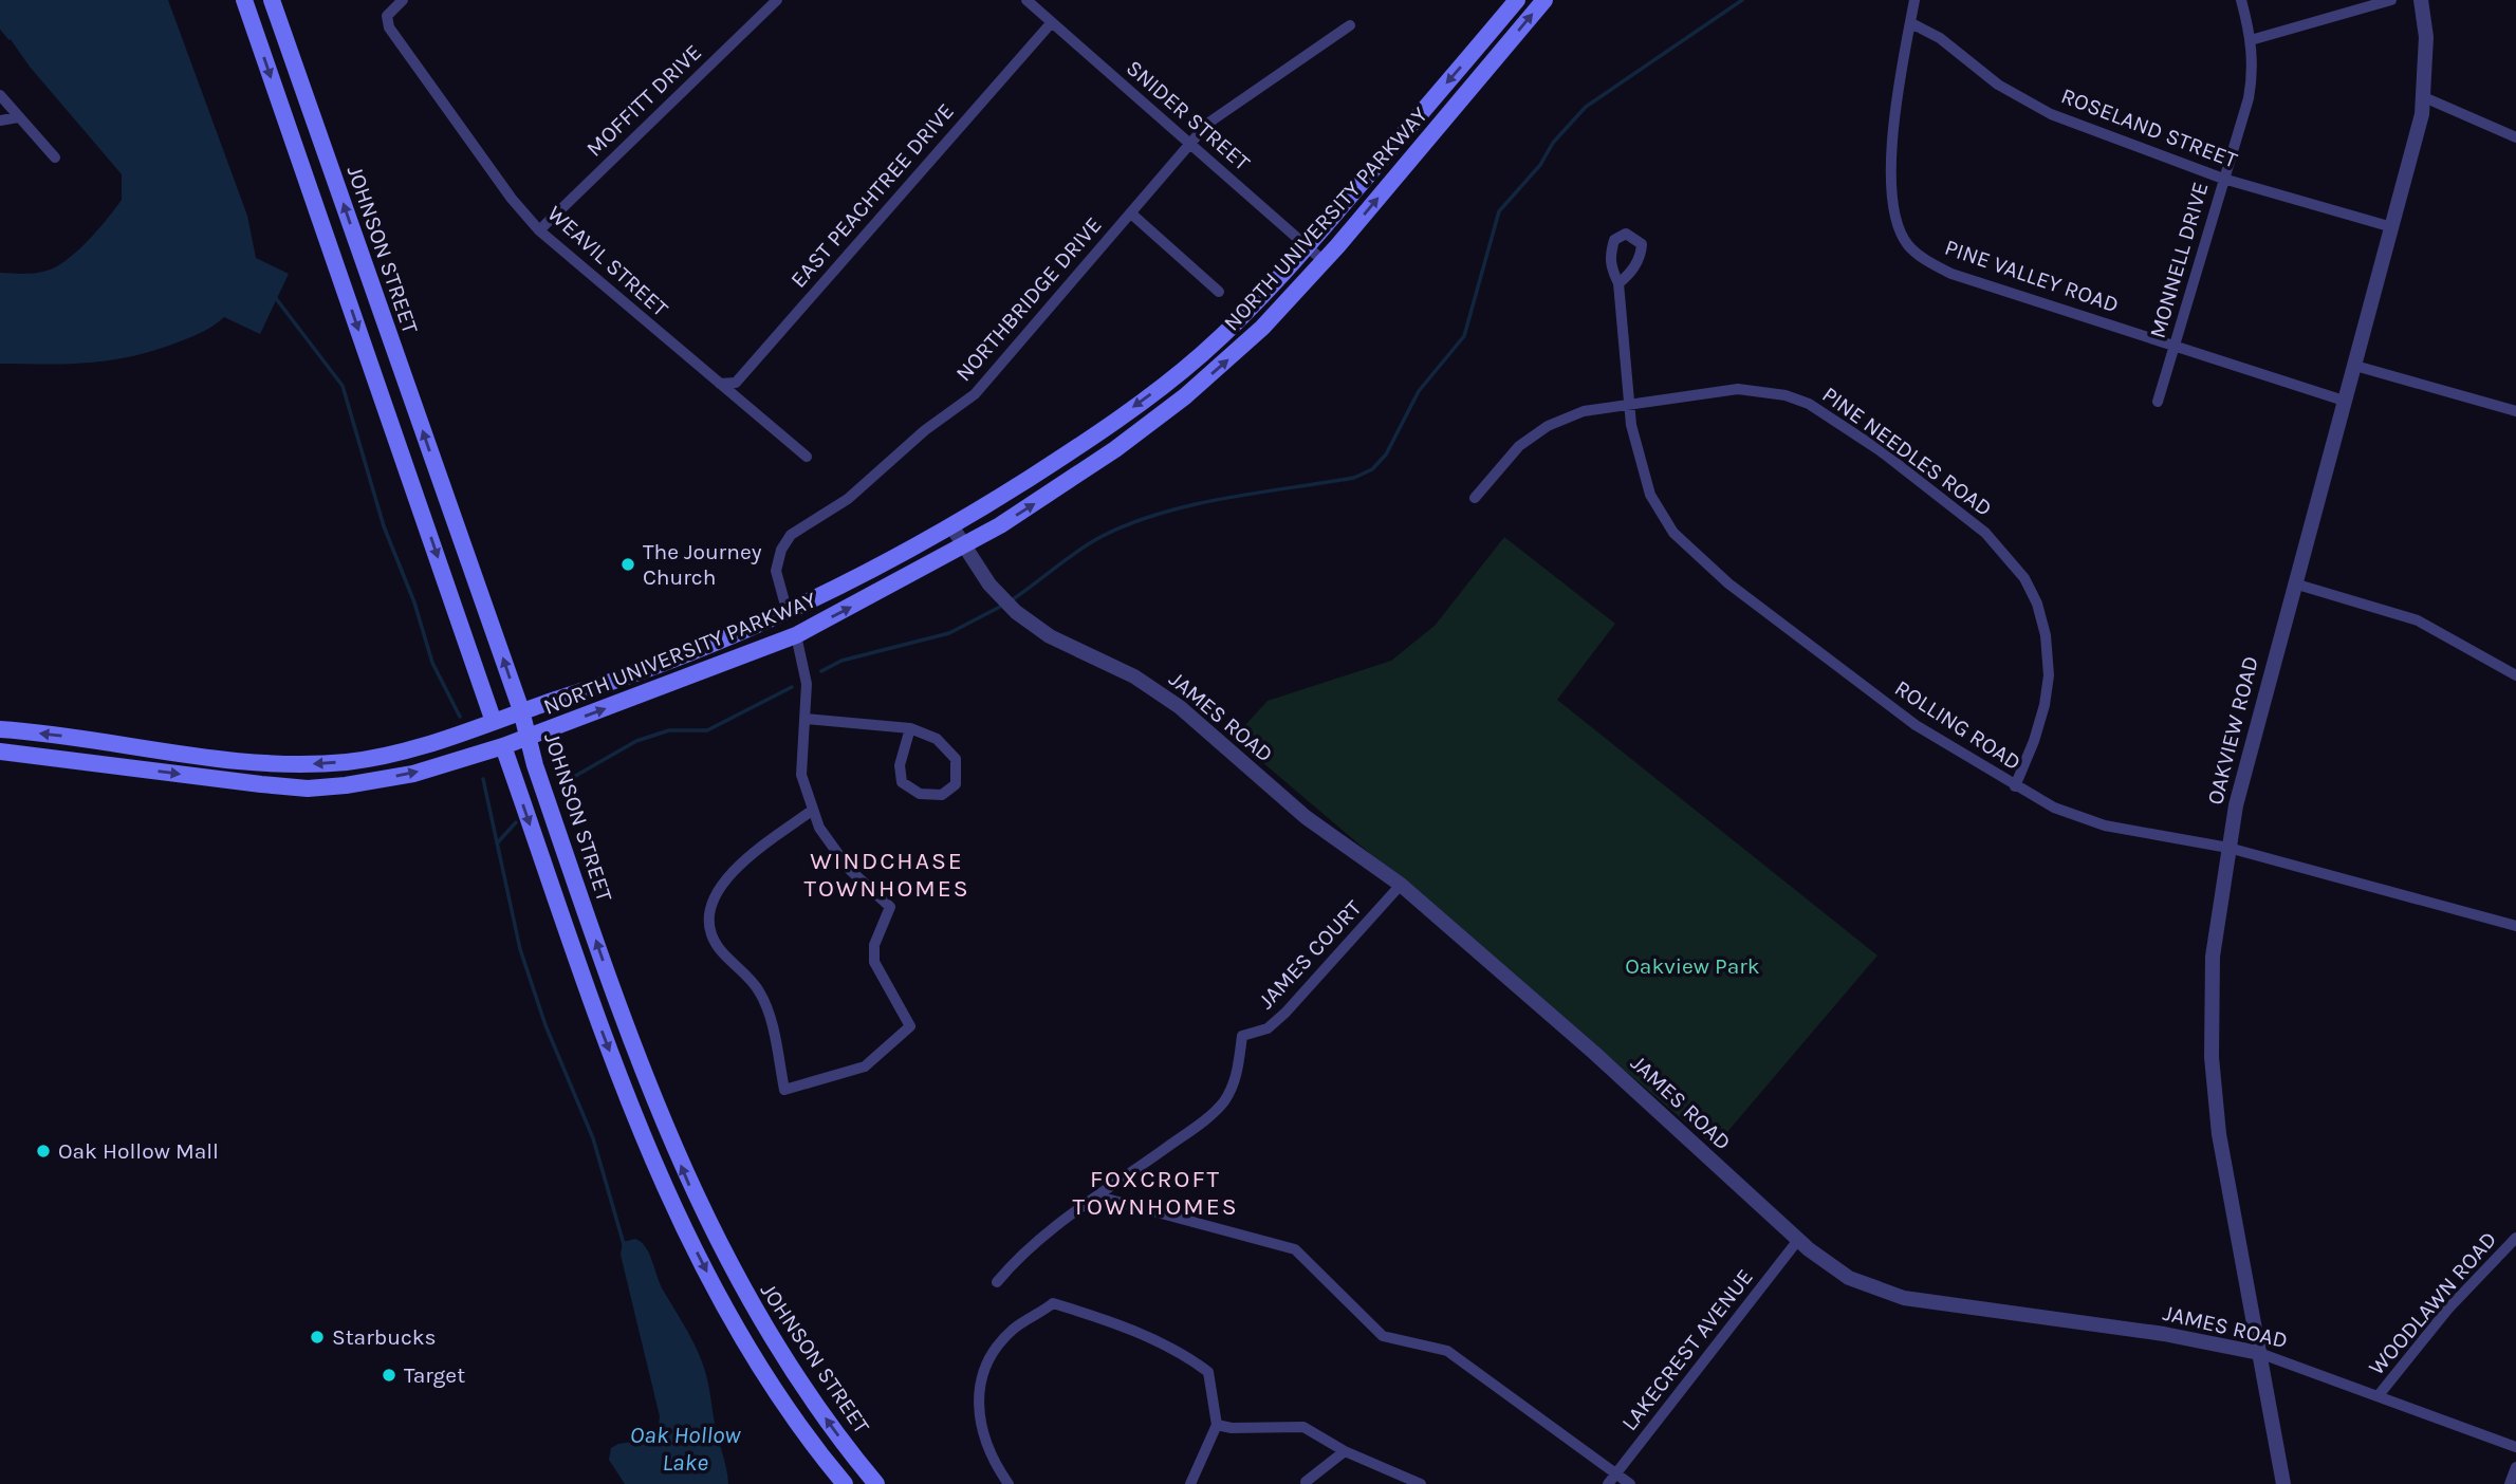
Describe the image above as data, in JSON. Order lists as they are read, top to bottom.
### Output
{
  "streets": {
    "main road": ["NORTH UNIVERSITY PARKWAY", "JOHNSON STREET"],
    "street": [
      "MOFFITT DRIVE",
      "SNIDER STREET",
      "ROSELAND STREET",
      "EAST PEACHTREE DRIVE",
      "MONNELL DRIVE",
      "WEAVIL STREET",
      "PINE VALLEY ROAD",
      "NORTHBRIDGE DRIVE",
      "PINE NEEDLES ROAD",
      "JAMES ROAD",
      "ROLLING ROAD",
      "OAKVIEW ROAD",
      "JAMES COURT",
      "WOODLAWN ROAD",
      "LAKECREST AVENUE"
    ]
  },
  "crossings": [
    ["MOFFITT DRIVE", "WEAVIL STREET"],
    ["SNIDER STREET", "EAST PEACHTREE DRIVE"],
    ["SNIDER STREET", "NORTH UNIVERSITY PARKWAY"],
    ["SNIDER STREET", "NORTHBRIDGE DRIVE"],
    ["ROSELAND STREET", "MONNELL DRIVE"],
    ["ROSELAND STREET", "PINE VALLEY ROAD"],
    ["ROSELAND STREET", "OAKVIEW ROAD"],
    ["EAST PEACHTREE DRIVE", "WEAVIL STREET"],
    ["NORTH UNIVERSITY PARKWAY", "JOHNSON STREET"],
    ["NORTH UNIVERSITY PARKWAY", "NORTHBRIDGE DRIVE"],
    ["NORTH UNIVERSITY PARKWAY", "JAMES ROAD"],
    ["MONNELL DRIVE", "PINE VALLEY ROAD"],
    ["PINE VALLEY ROAD", "OAKVIEW ROAD"],
    ["PINE NEEDLES ROAD", "ROLLING ROAD"],
    ["JAMES ROAD", "OAKVIEW ROAD"],
    ["JAMES ROAD", "JAMES COURT"],
    ["JAMES ROAD", "WOODLAWN ROAD"],
    ["JAMES ROAD", "LAKECREST AVENUE"],
    ["ROLLING ROAD", "OAKVIEW ROAD"]
  ],
  "districts": ["WINDCHASE TOWNHOMES", "FOXCROFT TOWNHOMES"],
  "water": ["Oak Hollow Lake"],
  "parks": ["Oakview Park"],
  "places": [
    "The Journey Church",
    "Oak Hollow Mall",
    "Starbucks",
    "Target"
  ]
}
